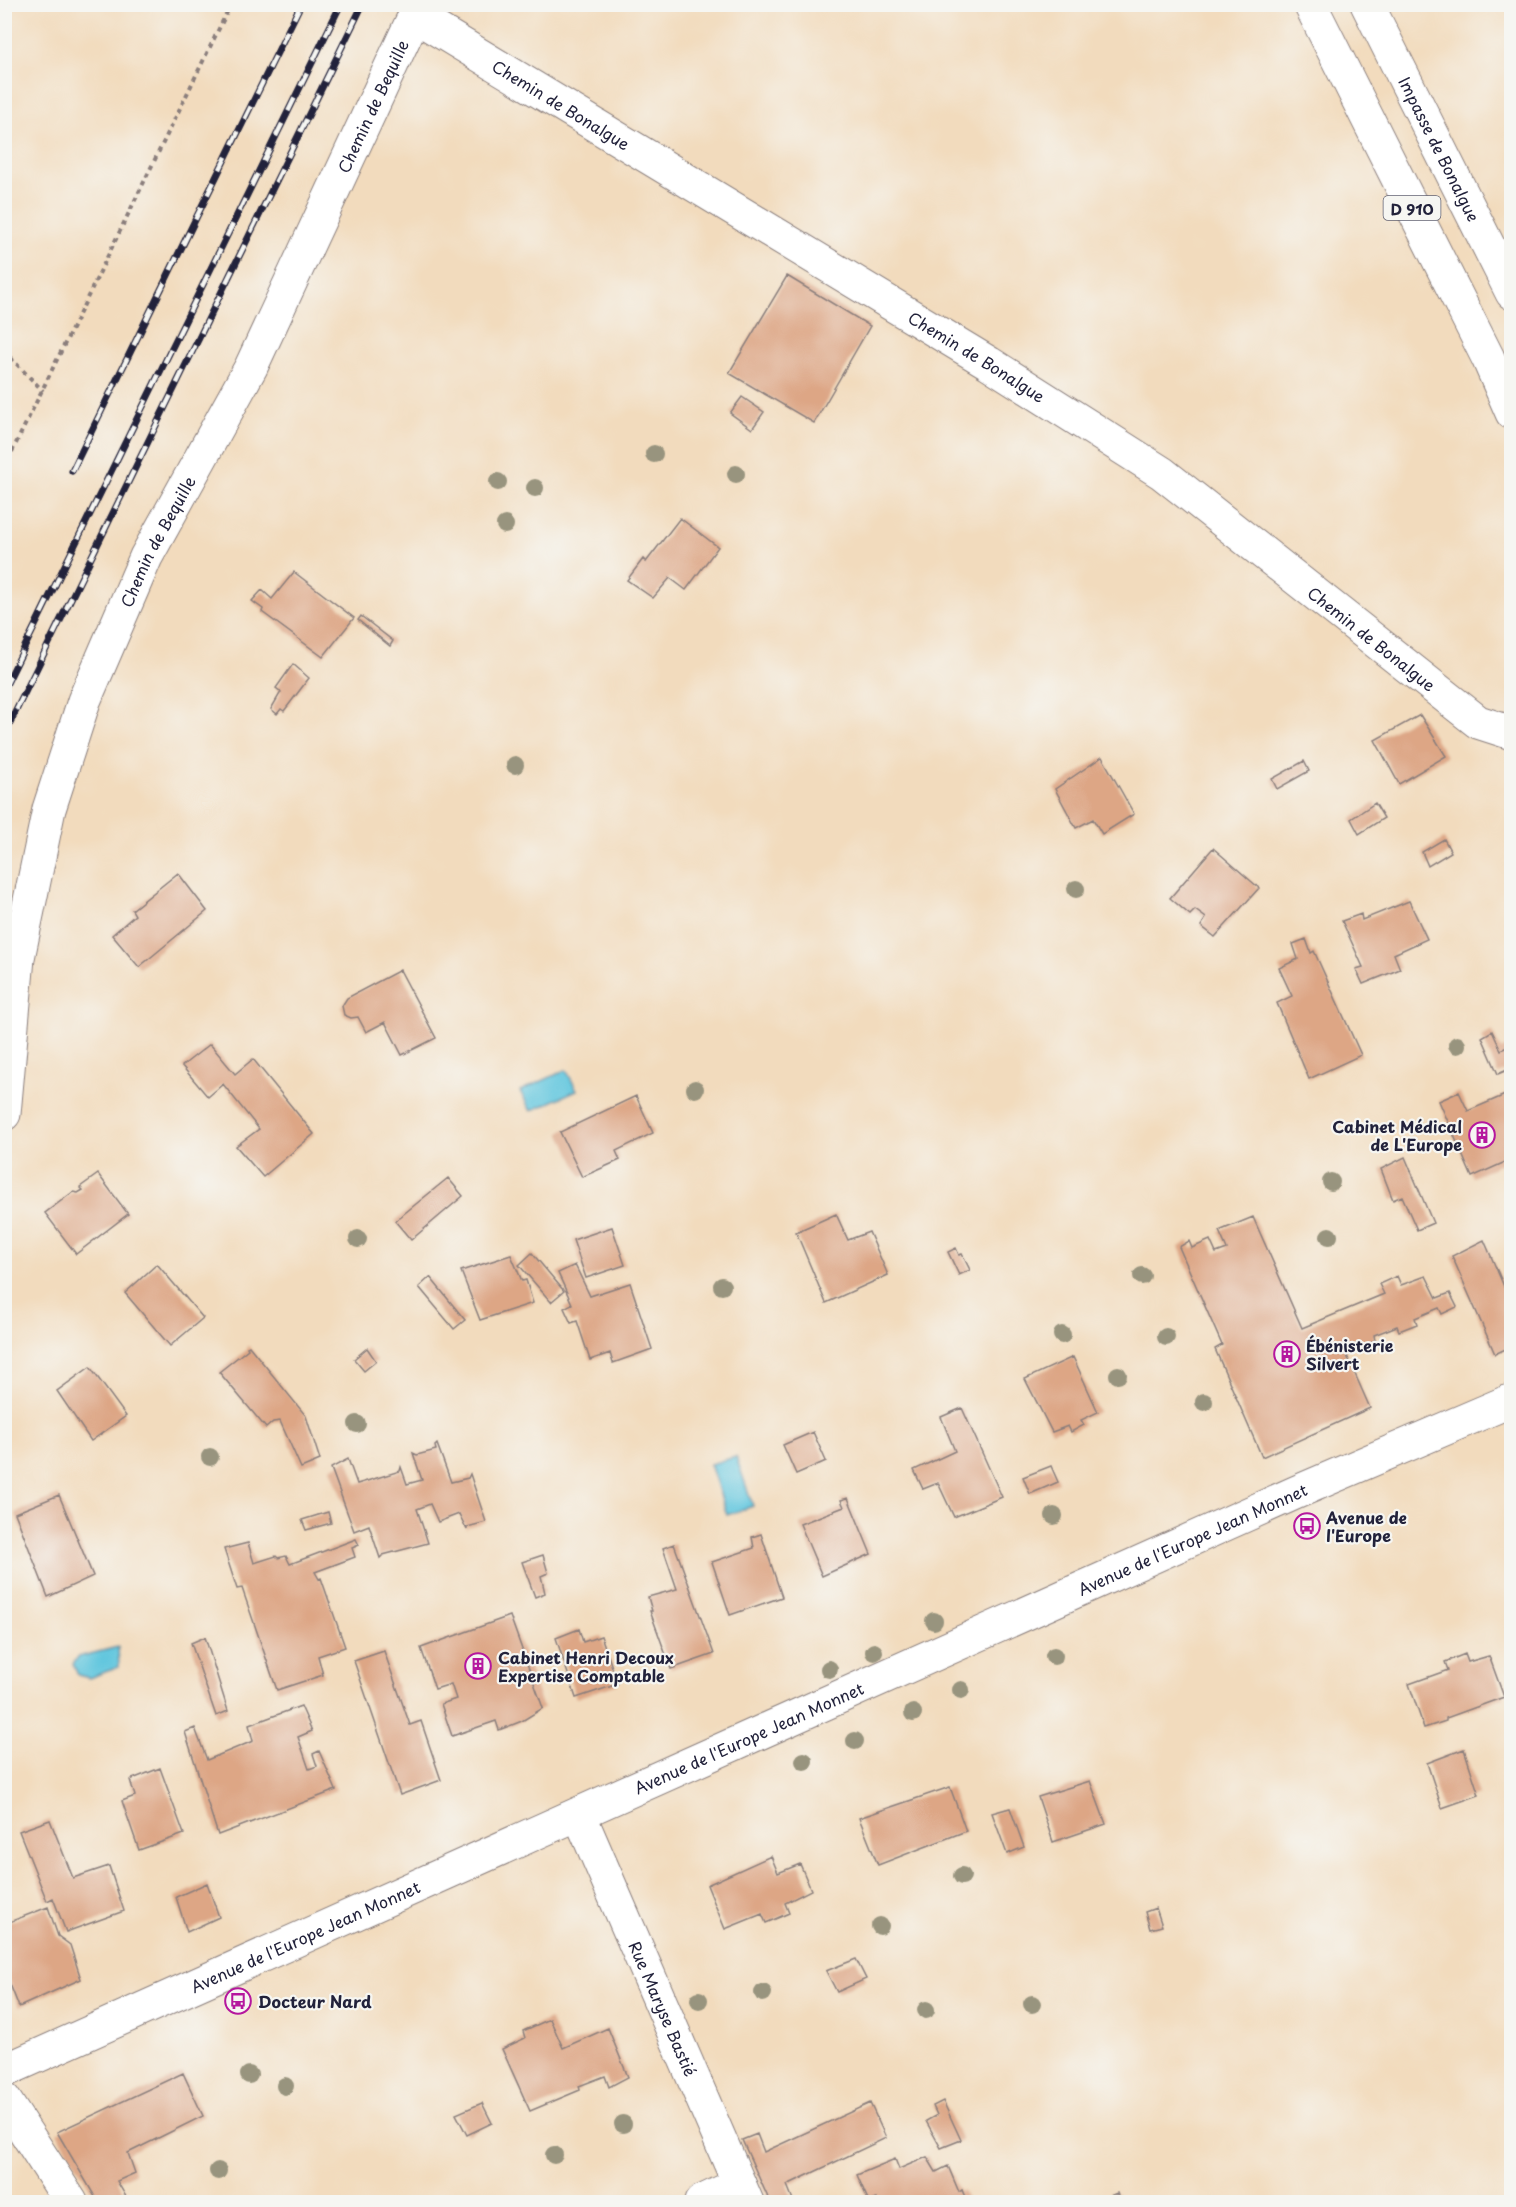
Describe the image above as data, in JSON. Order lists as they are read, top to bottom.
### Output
{
  "streets": {
    "street": [
      "Chemin de Bonalgue",
      "Chemin de Bequille",
      "Impasse de Bonalgue",
      "D 910",
      "Avenue de l'Europe Jean Monnet",
      "Rue Maryse Bastié"
    ]
  },
  "crossings": [
    ["Chemin de Bonalgue", "Chemin de Bequille"],
    ["Avenue de l'Europe Jean Monnet", "Rue Maryse Bastié"]
  ],
  "places": {
    "building": ["Cabinet Médical de L'Europe", "Ébénisterie Silvert", "Cabinet Henri Decoux Expertise Comptable"],
    "bus stop": ["Avenue de l'Europe", "Docteur Nard"]
  }
}
